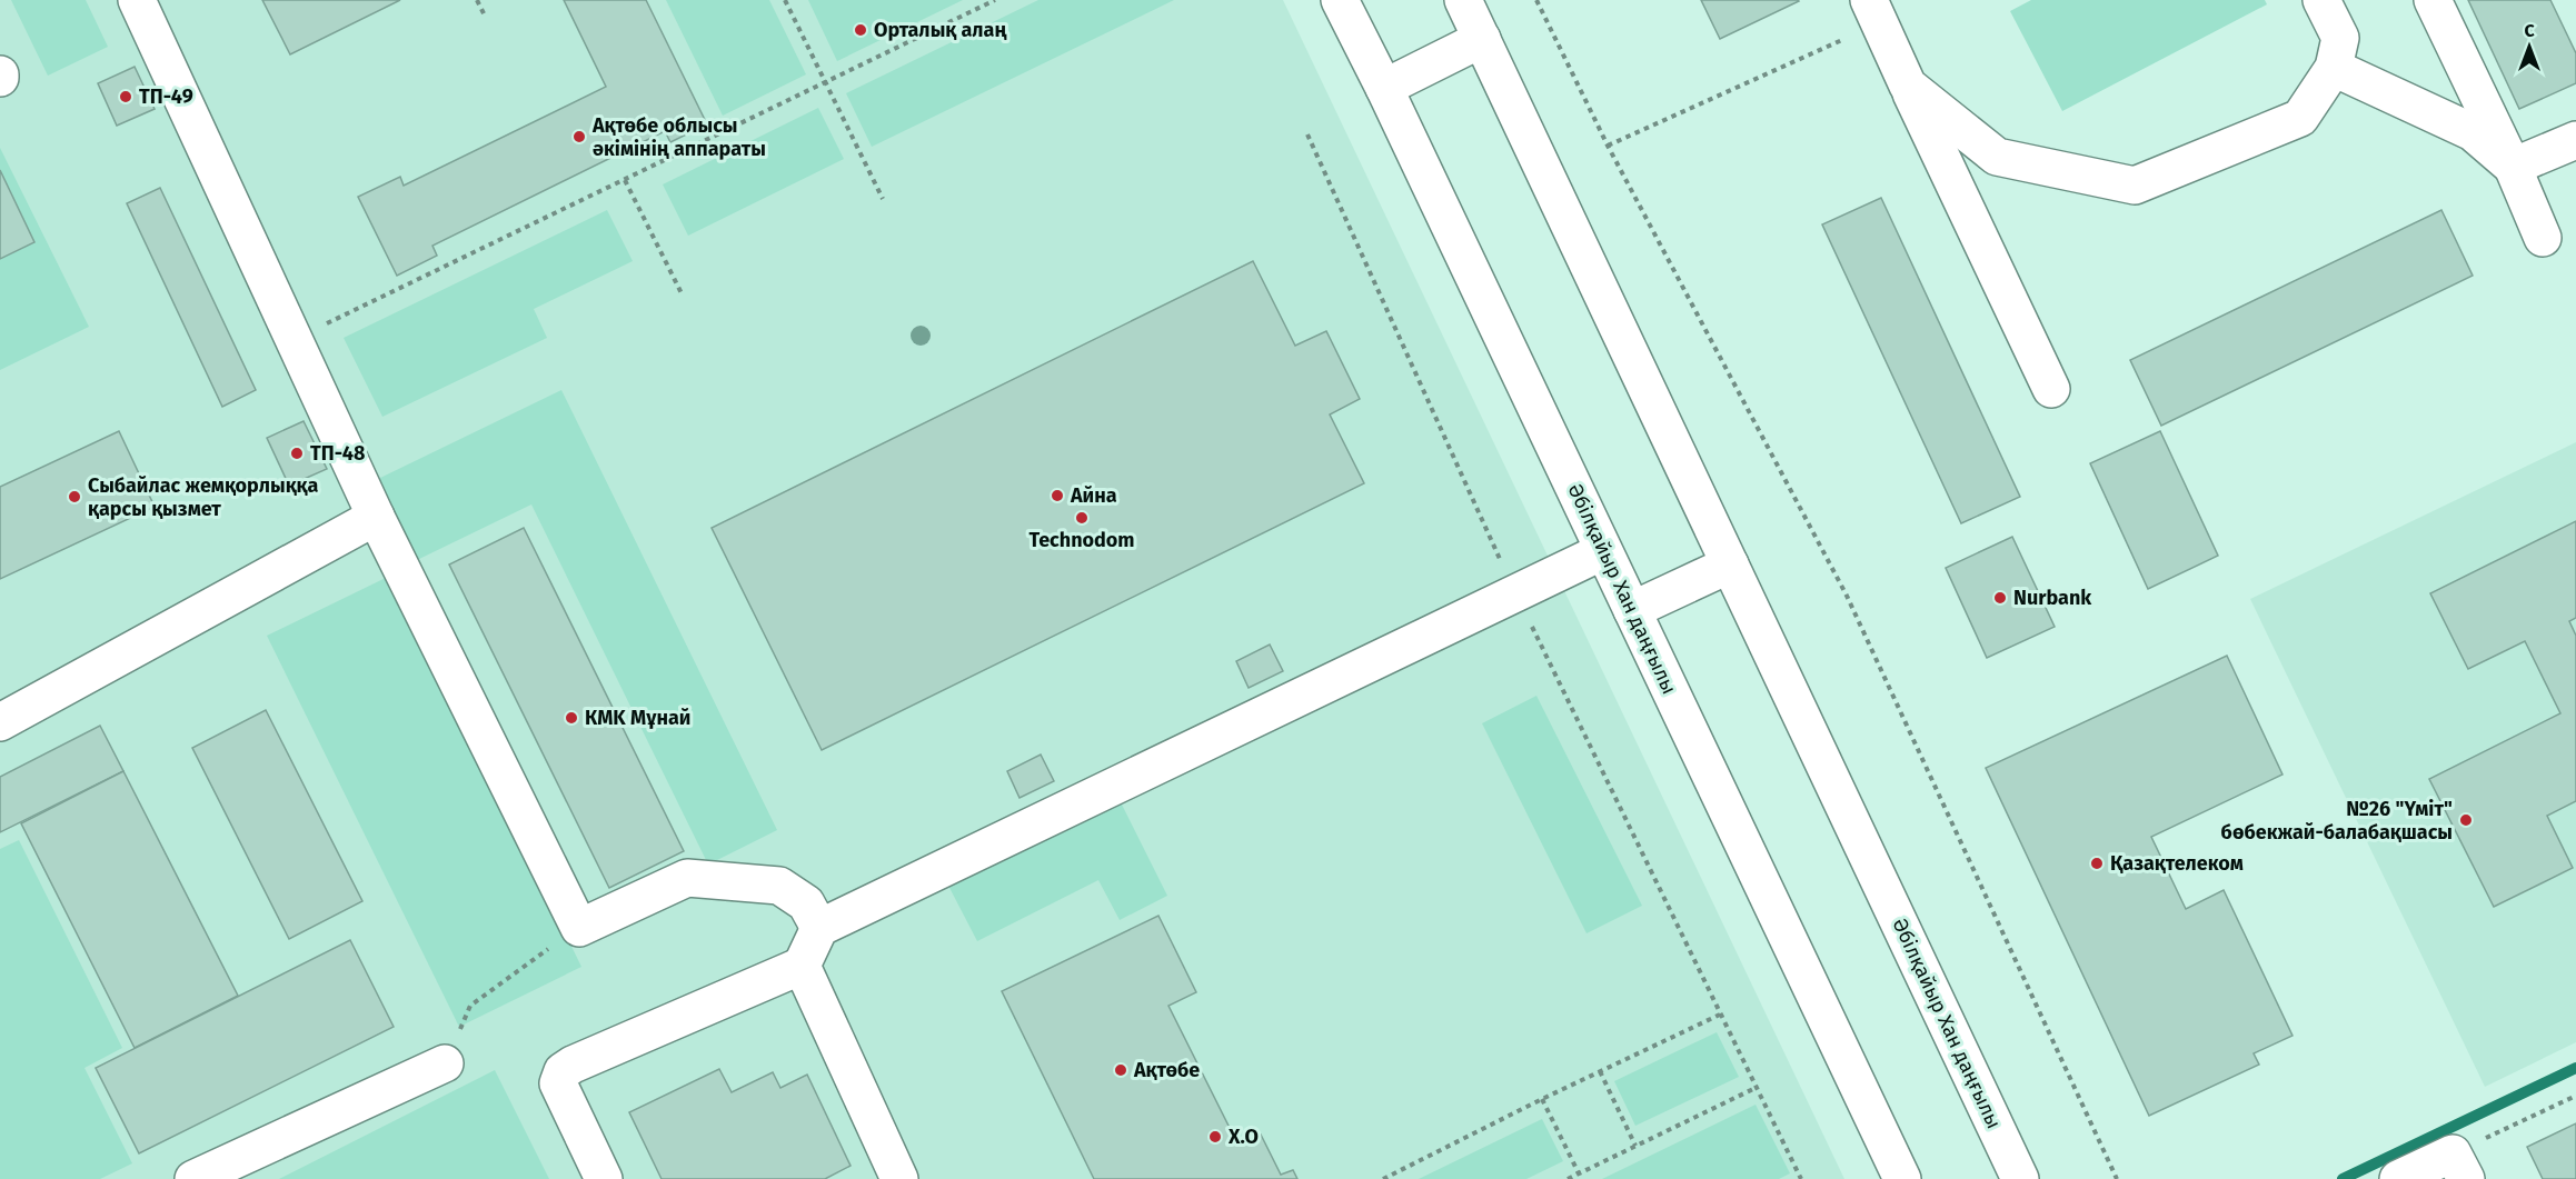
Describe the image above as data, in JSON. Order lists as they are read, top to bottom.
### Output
{
  "streets": {
    "main road": ["Әбілқайыр Хан даңғылы"]
  },
  "places": [
    "Орталық алаң",
    "ТП-49",
    "Ақтөбе облысы әкімінің аппараты",
    "ТП-48",
    "Айна",
    "Сыбайлас жемқорлыққа қарсы қызмет",
    "Technodom",
    "Nurbank",
    "КMK Мұнай",
    "№26 \"Үміт\" бөбекжай-балабақшасы",
    "Қазақтелеком",
    "Ақтөбе",
    "X.O"
  ],
  "north": "top"
}
